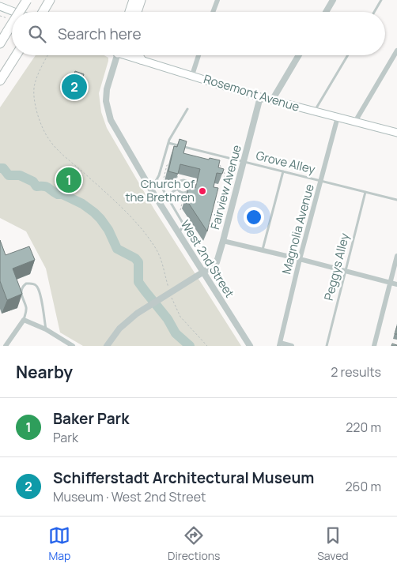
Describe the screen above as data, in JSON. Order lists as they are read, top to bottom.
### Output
{
  "streets": {
    "main road": ["Rosemont Avenue"],
    "street": ["Fairview Avenue", "Magnolia Avenue", "West 2nd Street"],
    "lane": ["Grove Alley", "Peggys Alley"]
  },
  "crossings": [
    ["Rosemont Avenue", "Fairview Avenue"],
    ["Rosemont Avenue", "Magnolia Avenue"],
    ["Grove Alley", "Fairview Avenue"],
    ["Grove Alley", "Magnolia Avenue"],
    ["Grove Alley", "Peggys Alley"],
    ["Fairview Avenue", "West 2nd Street"]
  ],
  "places": ["Church of the Brethren"],
  "page": {
    "search": "Search here",
    "pins": ["2", "1"],
    "heading": ["Nearby", "2 results"],
    "list": [
      {
        "mark": "1",
        "name": "Baker Park",
        "note": "Park",
        "value": "220 m"
      },
      {
        "mark": "2",
        "name": "Schifferstadt Architectural Museum",
        "note": "Museum · West 2nd Street",
        "value": "260 m"
      }
    ],
    "nav": ["Map", "Directions", "Saved"]
  }
}
